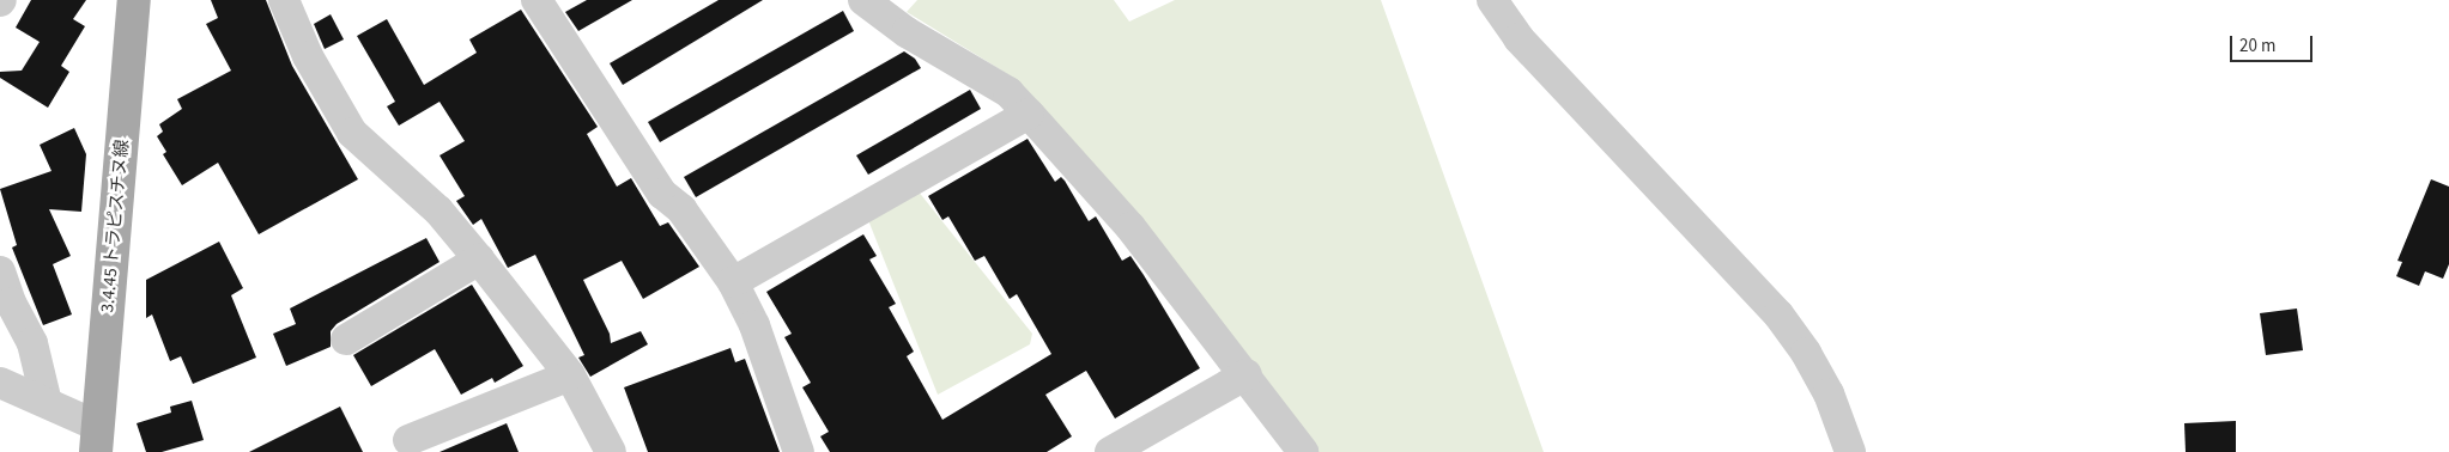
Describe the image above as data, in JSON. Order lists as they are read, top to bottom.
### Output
{
  "streets": {
    "main road": ["3.4.45 トラピスチヌ線"]
  },
  "scale_bar": "20 m"
}
